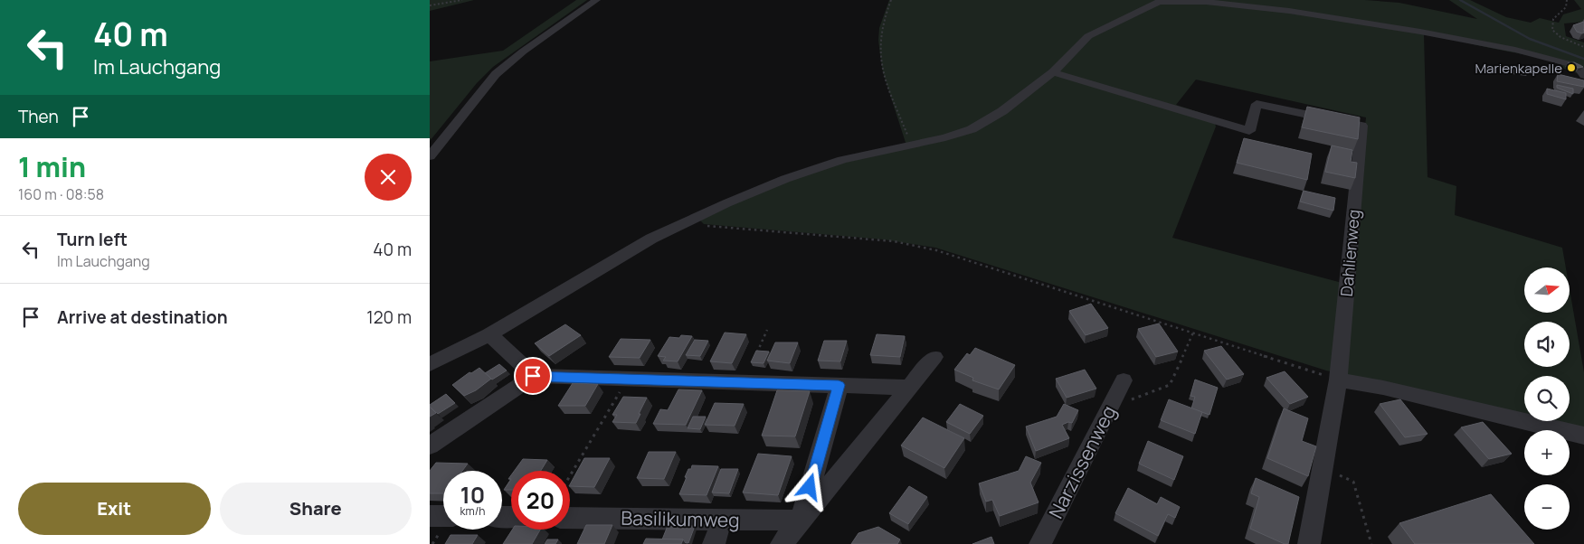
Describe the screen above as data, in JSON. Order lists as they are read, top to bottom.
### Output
{
  "streets": {
    "street": ["Dahlienweg", "Narzissenweg", "Basilikumweg"]
  },
  "places": ["Marienkapelle"],
  "north": "right",
  "page": {
    "turn": ["40 m", "Im Lauchgang"],
    "then": "Then",
    "heading": ["1 min", "160 m · 08:58"],
    "list": [
      {
        "name": "Turn left",
        "note": "Im Lauchgang",
        "value": "40 m"
      },
      {
        "name": "Arrive at destination",
        "value": "120 m"
      }
    ],
    "map_buttons": ["+", "−"],
    "speed": "10 km/h",
    "limit": "20",
    "buttons": ["Exit", "Share"]
  }
}
